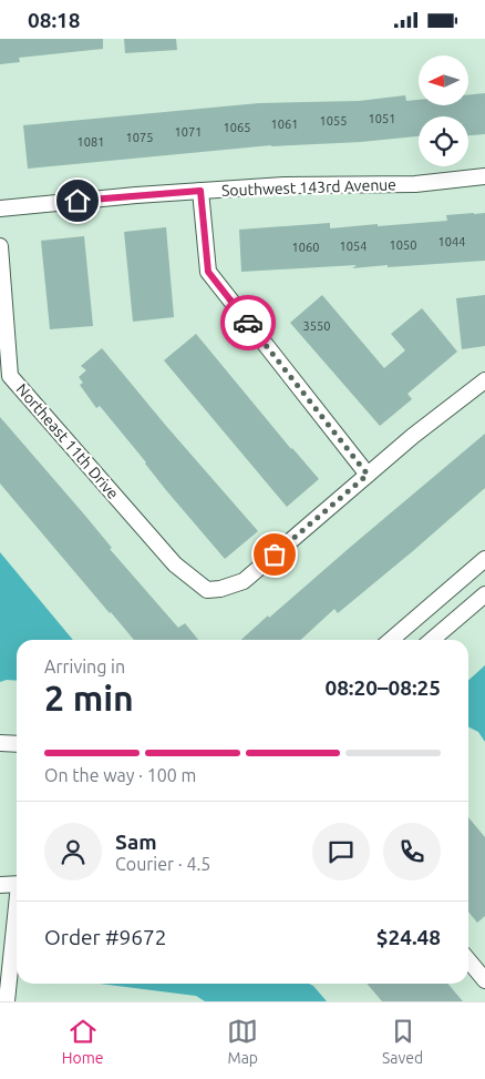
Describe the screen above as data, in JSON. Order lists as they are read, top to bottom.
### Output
{
  "streets": {
    "street": ["Southwest 143rd Avenue", "Northeast 11th Drive"]
  },
  "house_numbers": [
    "1051",
    "1055",
    "1061",
    "1065",
    "1071",
    "1075",
    "1081",
    "1044",
    "1050",
    "1054",
    "1060",
    "3550"
  ],
  "north": "left",
  "page": {
    "status": "08:18",
    "heading": ["2 min", "Arriving in", "08:20–08:25"],
    "panel": [
      "Sam",
      "Courier · 4.5",
      "Order #9672",
      "$24.48"
    ],
    "bar": "On the way · 100 m",
    "tabs": ["Home", "Map", "Saved"]
  }
}
